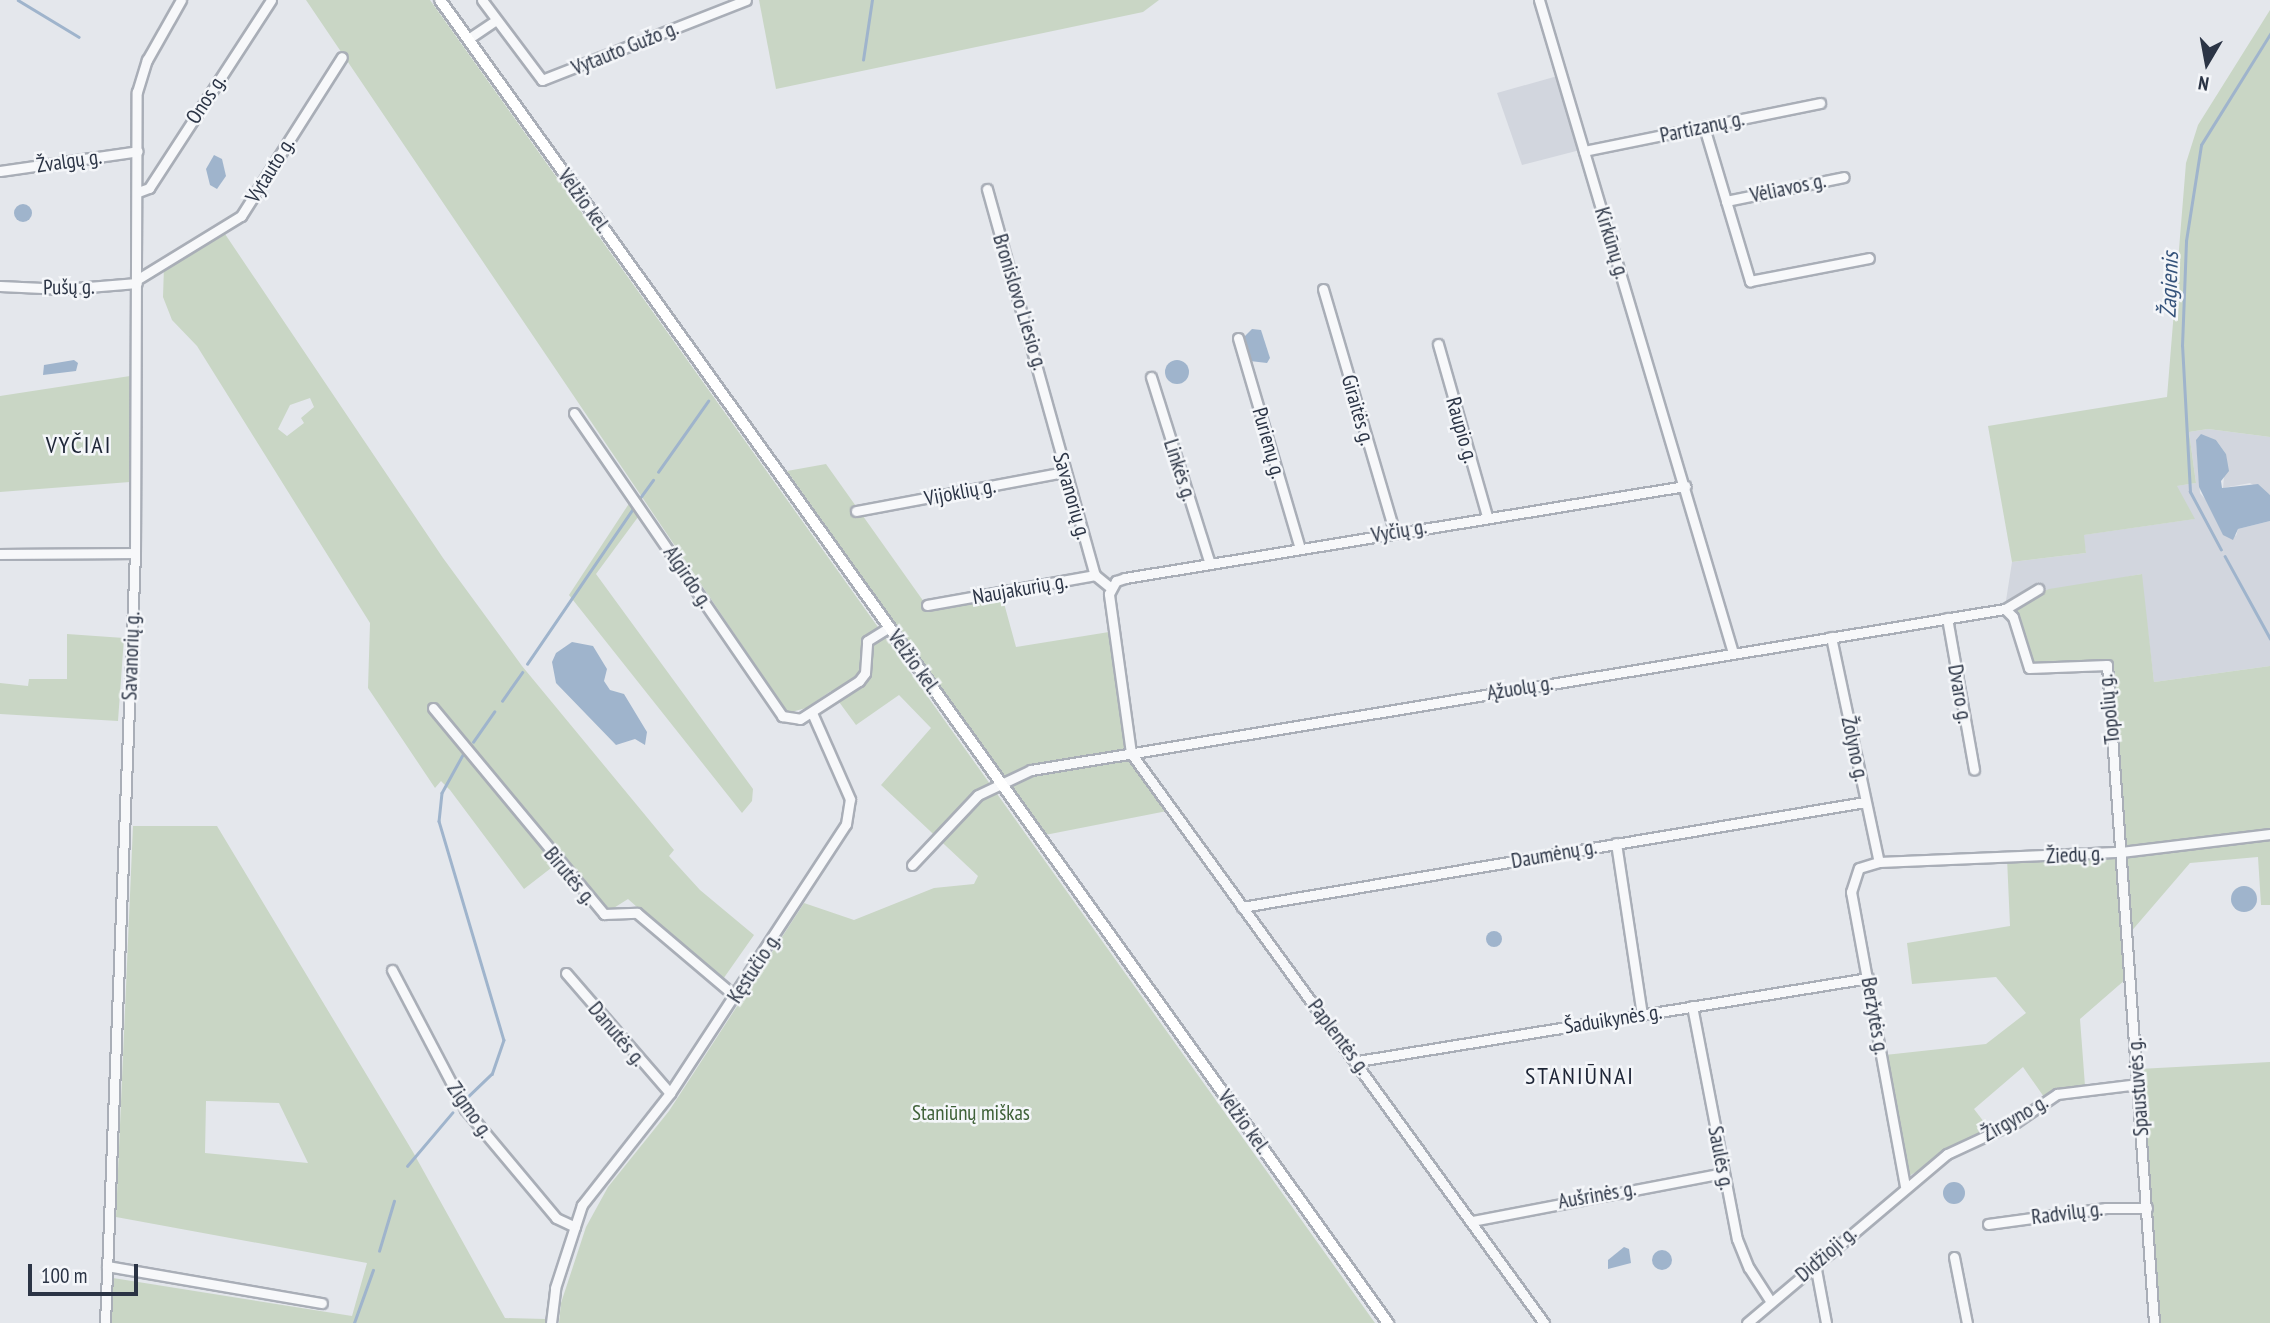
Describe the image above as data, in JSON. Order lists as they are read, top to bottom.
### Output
{
  "streets": {
    "main road": ["Velžio kel."],
    "street": [
      "Vytauto Gužo g.",
      "Onos g.",
      "Partizanų g.",
      "Žvalgų g.",
      "Vytauto g.",
      "Vėliavos g.",
      "Kirkūnų g.",
      "Pušų g.",
      "Bronislovo Liesio g.",
      "Giraitės g.",
      "Raupio g.",
      "Purienų g.",
      "Linkės g.",
      "Vijoklių g.",
      "Savanorių g.",
      "Vyčių g.",
      "Algirdo g.",
      "Naujakurių g.",
      "Ąžuolų g.",
      "Dvaro g.",
      "Topolių g.",
      "Žolyno g.",
      "Daumėnų g.",
      "Žiedų g.",
      "Birutės g.",
      "Kęstučio g.",
      "Beržytės g.",
      "Šaduikynės g.",
      "Danutės g.",
      "Paplentės g.",
      "Spaustuvės g.",
      "Zigmo g.",
      "Žirgyno g.",
      "Saulės g.",
      "Aušrinės g.",
      "Radvilų g.",
      "Didžioji g."
    ]
  },
  "crossings": [
    ["Onos g.", "Savanorių g."],
    ["Partizanų g.", "Vėliavos g."],
    ["Partizanų g.", "Kirkūnų g."],
    ["Žvalgų g.", "Savanorių g."],
    ["Vytauto g.", "Pušų g."],
    ["Vytauto g.", "Savanorių g."],
    ["Velžio kel.", "Ąžuolų g."],
    ["Kirkūnų g.", "Vyčių g."],
    ["Pušų g.", "Savanorių g."],
    ["Bronislovo Liesio g.", "Savanorių g."],
    ["Giraitės g.", "Vyčių g."],
    ["Raupio g.", "Vyčių g."],
    ["Purienų g.", "Vyčių g."],
    ["Linkės g.", "Vyčių g."],
    ["Vijoklių g.", "Savanorių g."],
    ["Savanorių g.", "Naujakurių g."],
    ["Vyčių g.", "Naujakurių g."],
    ["Algirdo g.", "Kęstučio g."],
    ["Ąžuolų g.", "Dvaro g."],
    ["Ąžuolų g.", "Topolių g."],
    ["Ąžuolų g.", "Žolyno g."],
    ["Ąžuolų g.", "Paplentės g."],
    ["Topolių g.", "Žiedų g."],
    ["Topolių g.", "Spaustuvės g."],
    ["Žolyno g.", "Daumėnų g."],
    ["Žolyno g.", "Žiedų g."],
    ["Žolyno g.", "Beržytės g."],
    ["Daumėnų g.", "Paplentės g."],
    ["Žiedų g.", "Beržytės g."],
    ["Žiedų g.", "Spaustuvės g."],
    ["Birutės g.", "Kęstučio g."],
    ["Kęstučio g.", "Danutės g."],
    ["Kęstučio g.", "Zigmo g."],
    ["Beržytės g.", "Šaduikynės g."],
    ["Beržytės g.", "Žirgyno g."],
    ["Beržytės g.", "Didžioji g."],
    ["Šaduikynės g.", "Paplentės g."],
    ["Šaduikynės g.", "Saulės g."],
    ["Paplentės g.", "Aušrinės g."],
    ["Spaustuvės g.", "Žirgyno g."],
    ["Spaustuvės g.", "Radvilų g."],
    ["Žirgyno g.", "Didžioji g."],
    ["Saulės g.", "Aušrinės g."],
    ["Saulės g.", "Didžioji g."]
  ],
  "districts": ["VYČIAI", "STANIŪNAI"],
  "water": ["Žagienis"],
  "parks": ["Staniūnų miškas"],
  "scale_bar": "100 m",
  "north": "bottom"
}
